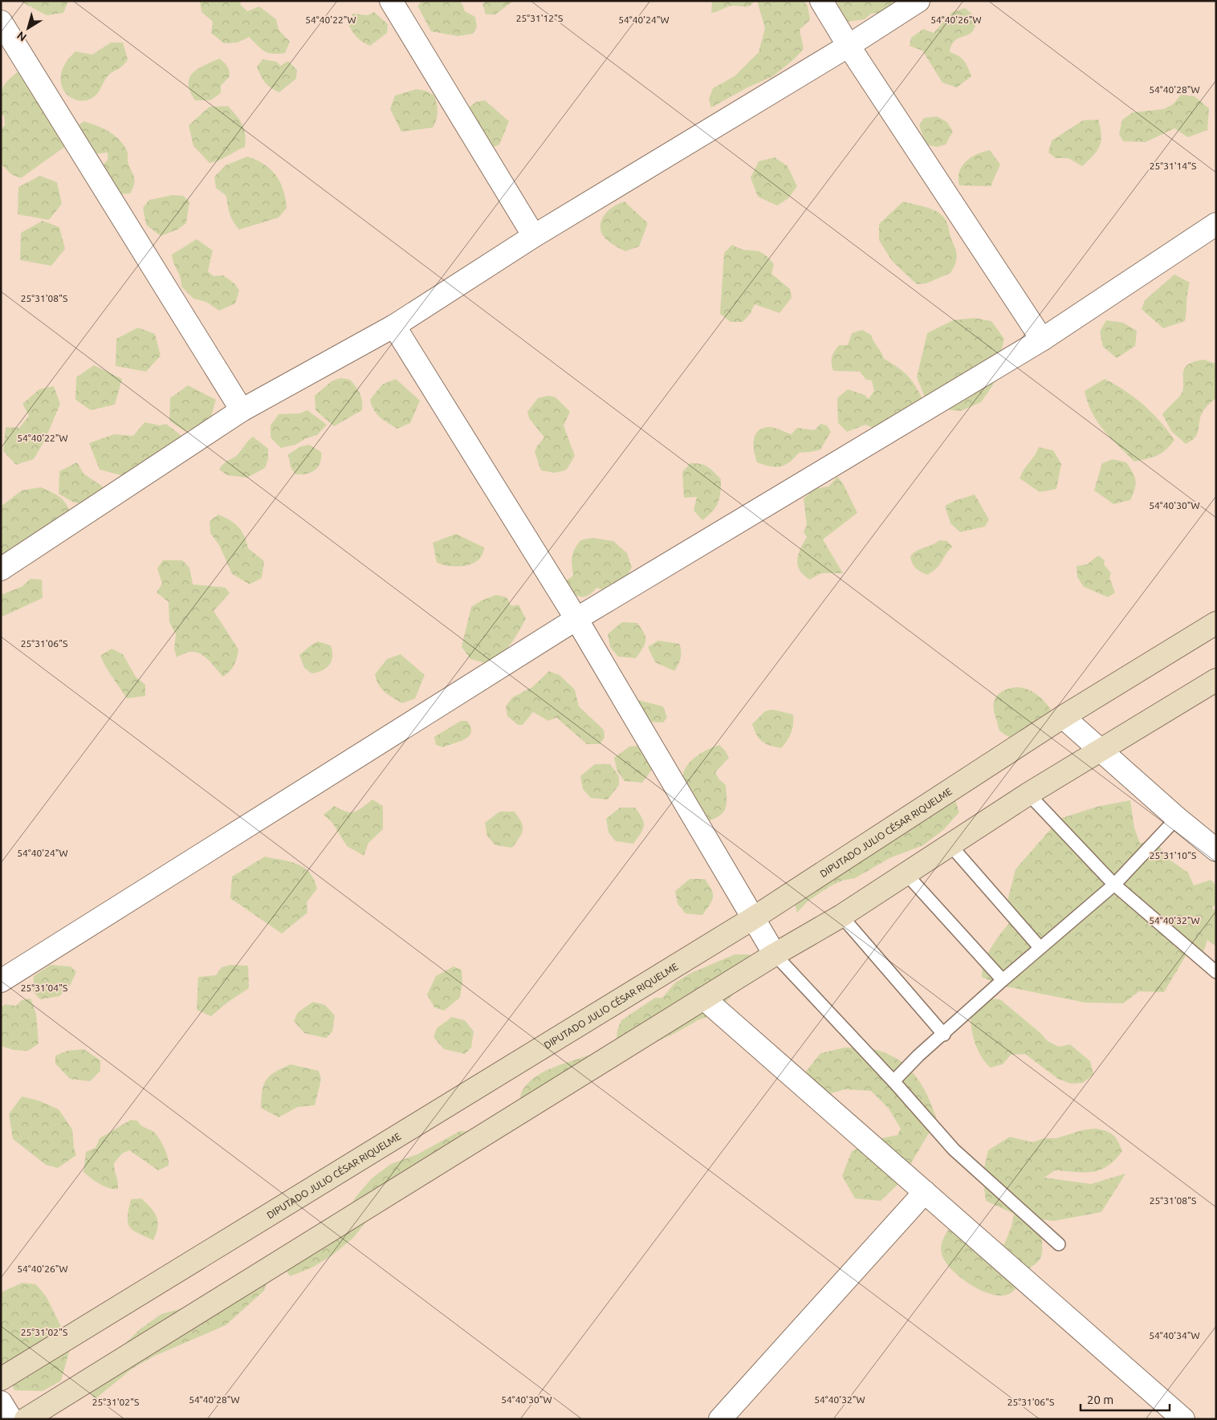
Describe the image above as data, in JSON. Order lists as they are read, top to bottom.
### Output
{
  "streets": {
    "street": ["DIPUTADO JULIO CÉSAR RIQUELME"]
  },
  "scale_bar": "20 m",
  "north": "bottom left",
  "coordinates": [
    "25°31'12\"S",
    "54°40'22\"W",
    "54°40'24\"W",
    "54°40'26\"W",
    "54°40'28\"W",
    "25°31'14\"S",
    "25°31'08\"S",
    "54°40'30\"W",
    "25°31'06\"S",
    "25°31'10\"S",
    "54°40'32\"W",
    "25°31'04\"S",
    "25°31'02\"S",
    "54°40'34\"W"
  ]
}
